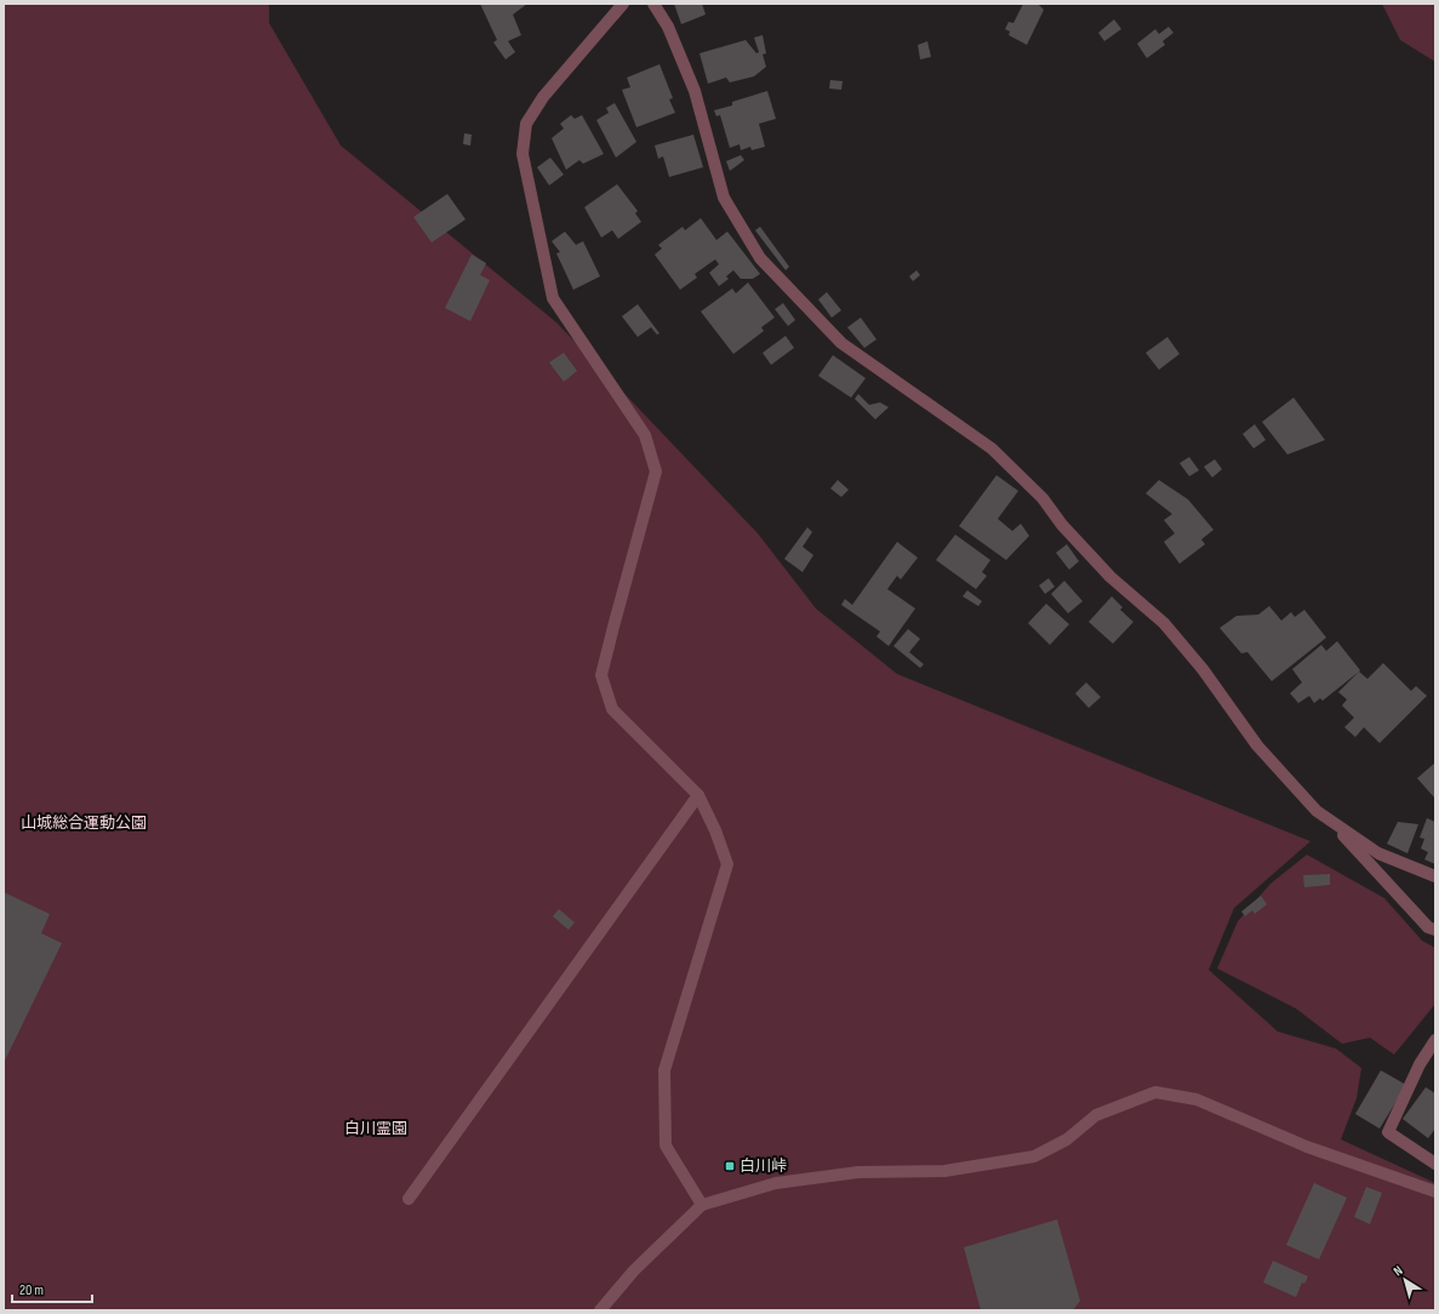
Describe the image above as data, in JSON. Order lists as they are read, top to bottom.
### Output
{
  "parks": ["山城総合運動公園", "白川霊園"],
  "places": {
    "transit": ["白川峠"]
  },
  "scale_bar": "20 m",
  "north": "top left"
}
